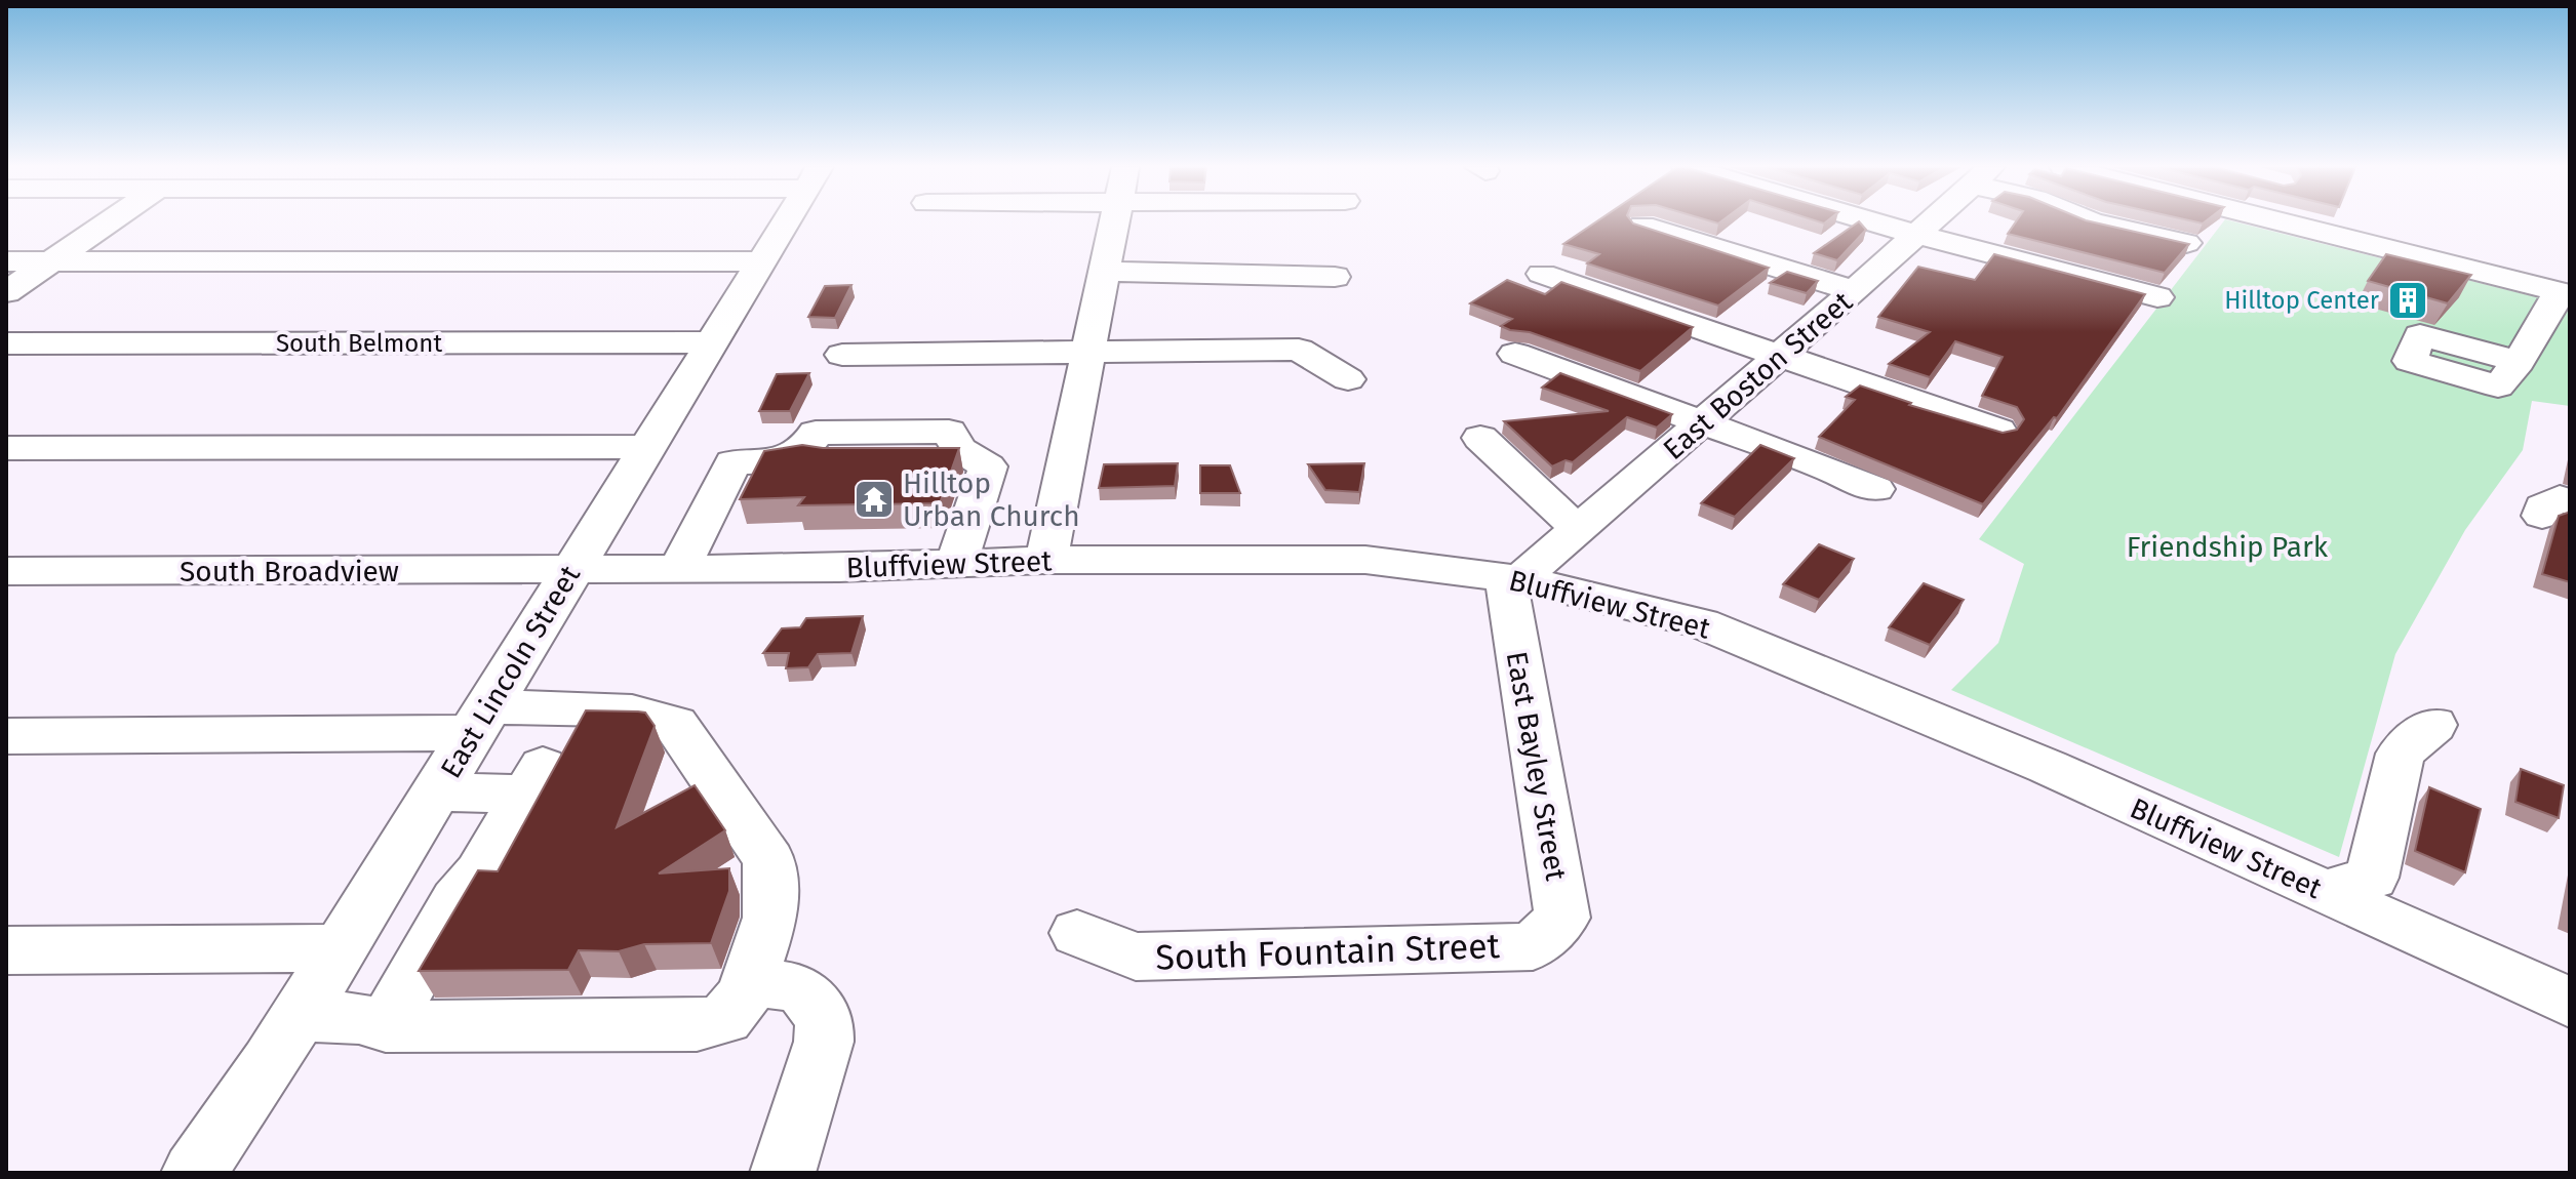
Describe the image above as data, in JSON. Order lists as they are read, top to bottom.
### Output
{
  "streets": {
    "street": [
      "South Belmont",
      "East Boston Street",
      "Bluffview Street",
      "South Broadview",
      "East Lincoln Street",
      "East Bayley Street",
      "South Fountain Street"
    ]
  },
  "crossings": [
    ["South Belmont", "East Lincoln Street"],
    ["East Boston Street", "Bluffview Street"],
    ["East Boston Street", "East Bayley Street"],
    ["Bluffview Street", "South Broadview"],
    ["Bluffview Street", "East Lincoln Street"],
    ["Bluffview Street", "East Bayley Street"],
    ["South Broadview", "East Lincoln Street"],
    ["East Bayley Street", "South Fountain Street"]
  ],
  "parks": ["Friendship Park"],
  "places": {
    "building": ["Hilltop Center"],
    "temple": ["Hilltop Urban Church"]
  }
}
